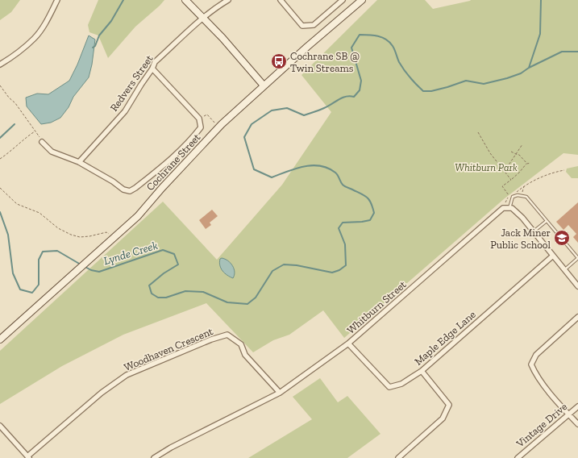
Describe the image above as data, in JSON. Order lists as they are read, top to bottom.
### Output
{
  "streets": {
    "street": [
      "Redvers Street",
      "Cochrane Street",
      "Whitburn Street",
      "Maple Edge Lane",
      "Woodhaven Crescent",
      "Vintage Drive"
    ]
  },
  "crossings": [
    ["Whitburn Street", "Maple Edge Lane"],
    ["Whitburn Street", "Woodhaven Crescent"]
  ],
  "water": ["Lynde Creek"],
  "parks": ["Whitburn Park"],
  "places": {
    "bus stop": ["Cochrane SB @ Twin Streams"],
    "school or university": ["Jack Miner Public School"]
  }
}
